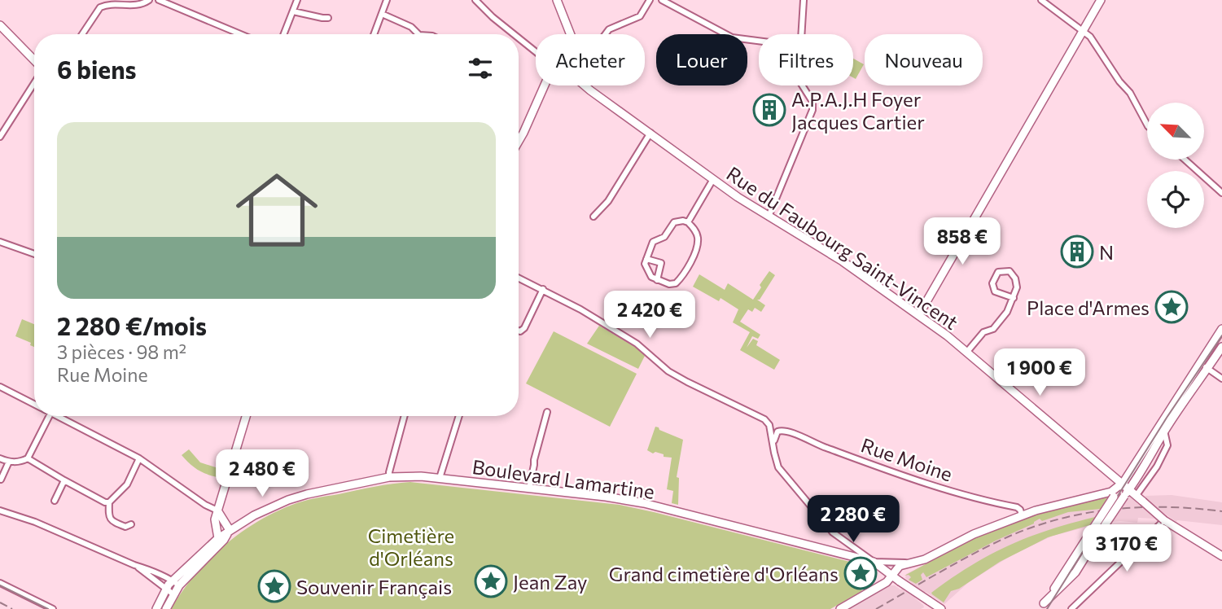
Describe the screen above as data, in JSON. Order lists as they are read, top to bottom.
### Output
{
  "streets": {
    "street": ["Rue du Faubourg Saint-Vincent", "Rue Moine", "Boulevard Lamartine"]
  },
  "parks": ["Cimetière d'Orléans"],
  "places": {
    "building": ["A.P.A.J.H Foyer Jacques Cartier", "N"],
    "place": [
      "Place d'Armes",
      "Grand cimetière d'Orléans",
      "Jean Zay",
      "Souvenir Français"
    ]
  },
  "north": "top left",
  "page": {
    "chip": [
      "Acheter",
      "Louer",
      "Filtres",
      "Nouveau"
    ],
    "heading": "6 biens",
    "list": [
      {
        "name": "2 280 €/mois",
        "note": "3 pièces · 98 m² · Rue Moine"
      }
    ],
    "price": [
      "858 €",
      "2 420 €",
      "1 900 €",
      "2 480 €",
      "2 280 €",
      "3 170 €"
    ]
  }
}
